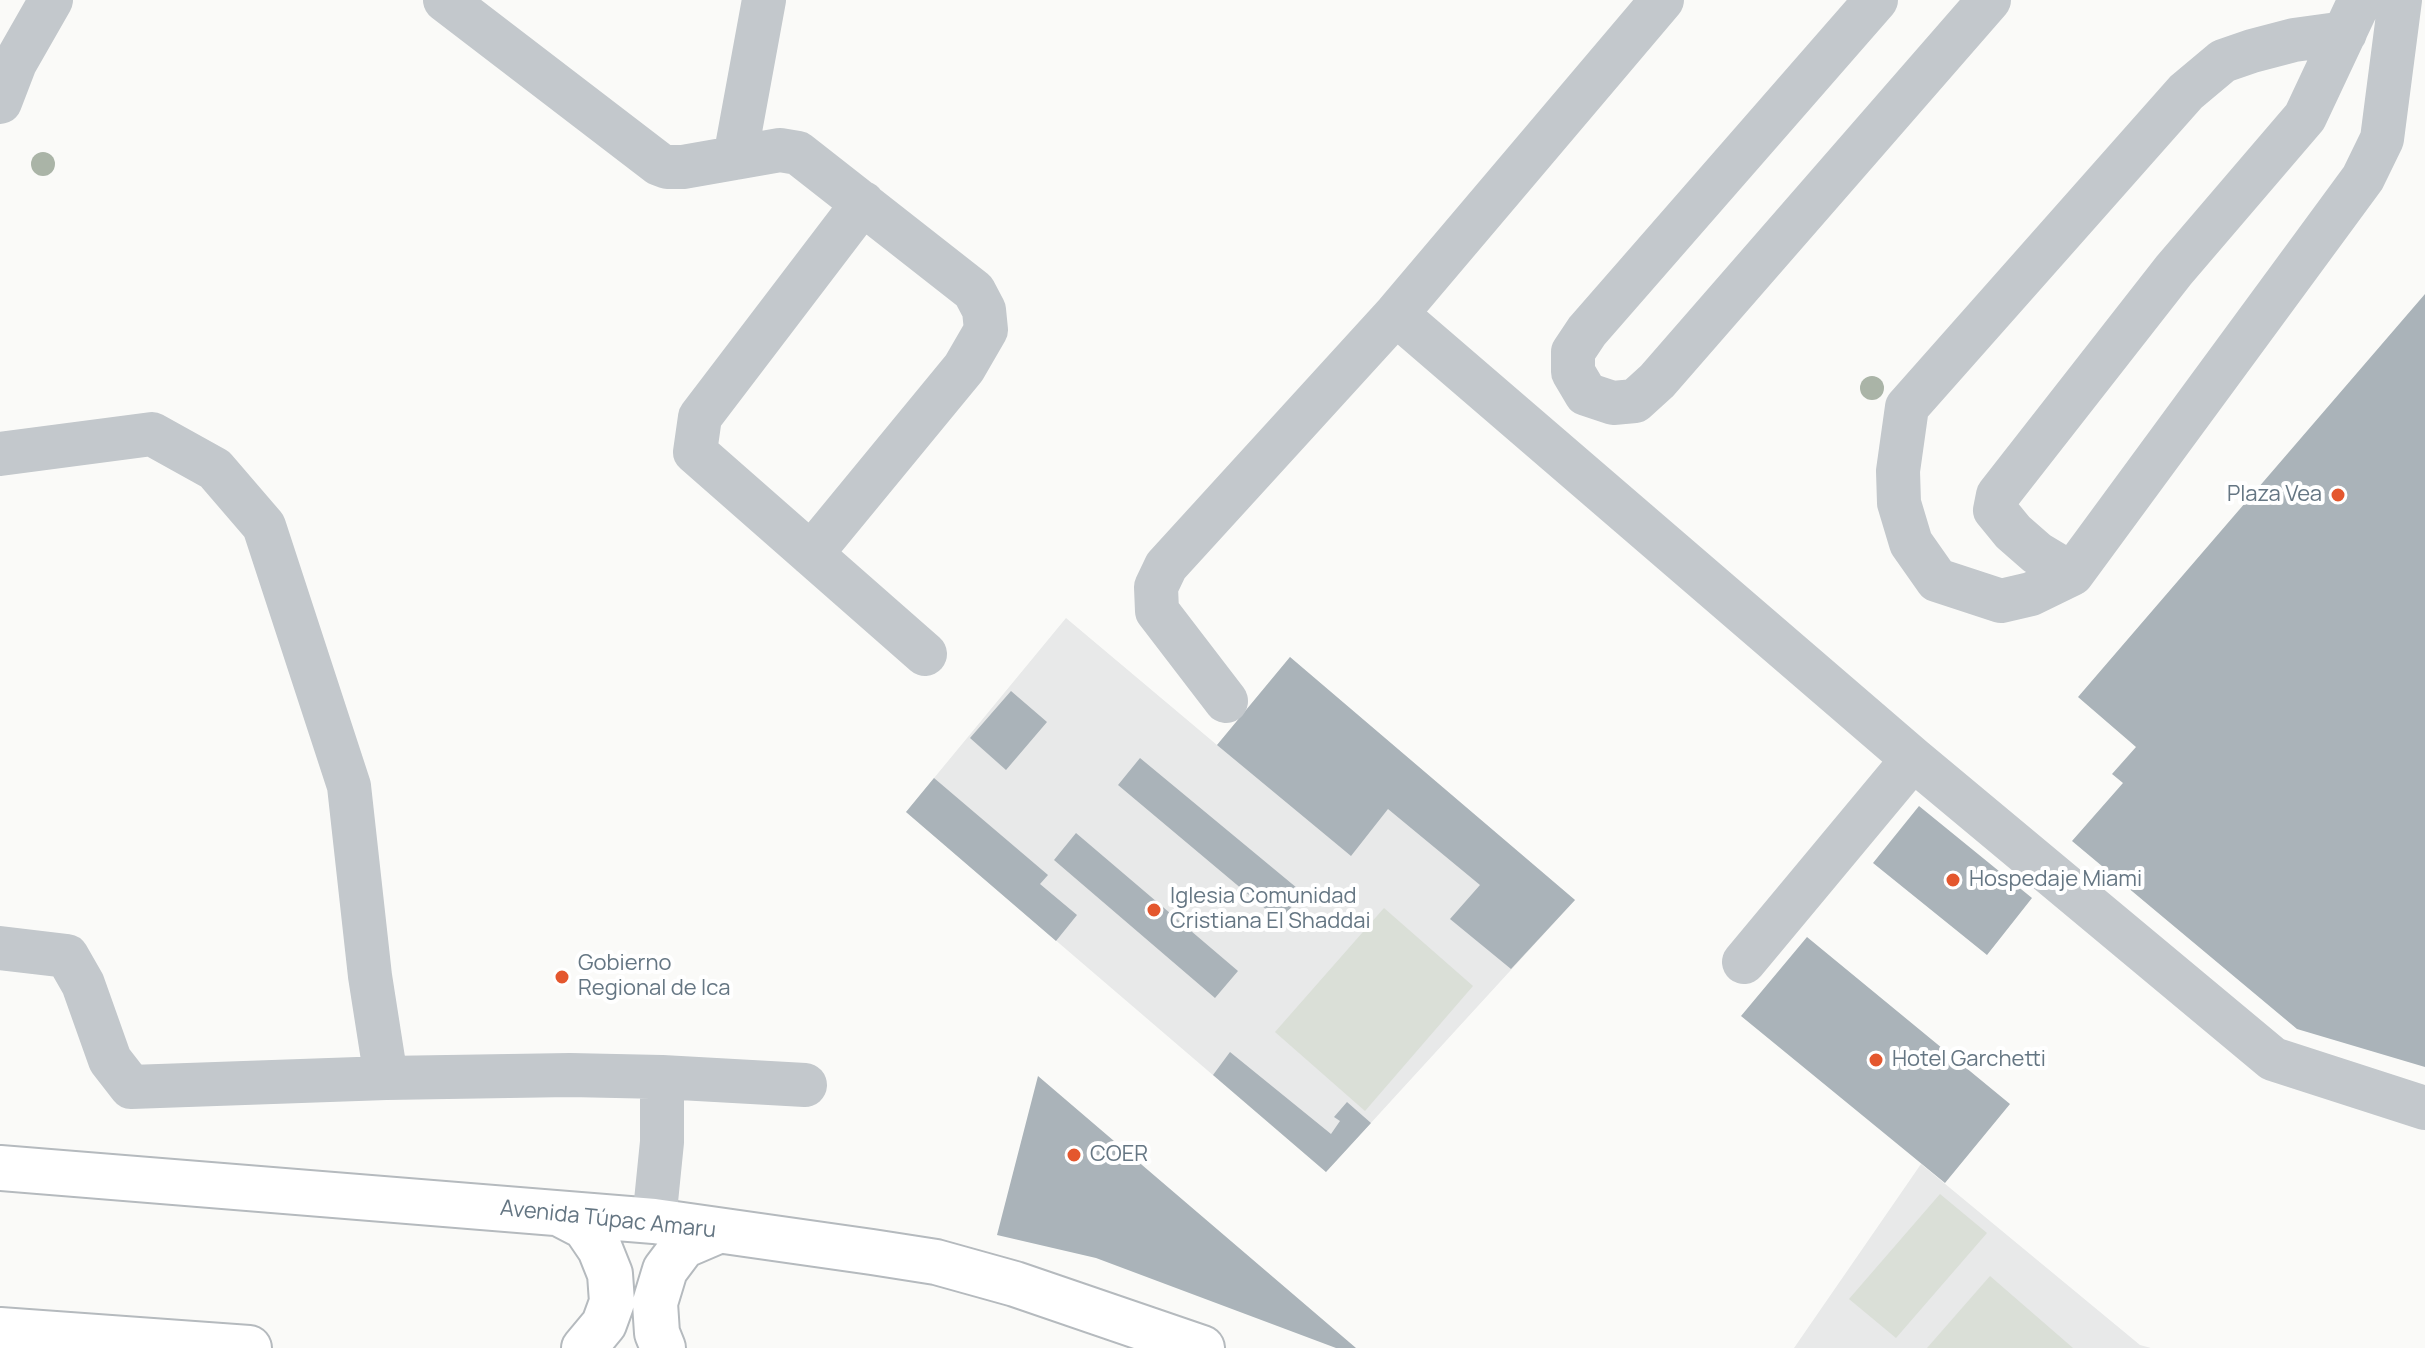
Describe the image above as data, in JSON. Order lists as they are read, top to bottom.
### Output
{
  "streets": {
    "main road": ["Avenida Túpac Amaru"]
  },
  "places": [
    "Plaza Vea",
    "Hospedaje Miami",
    "Iglesia Comunidad Cristiana El Shaddai",
    "Gobierno Regional de Ica",
    "Hotel Garchetti",
    "COER"
  ]
}
